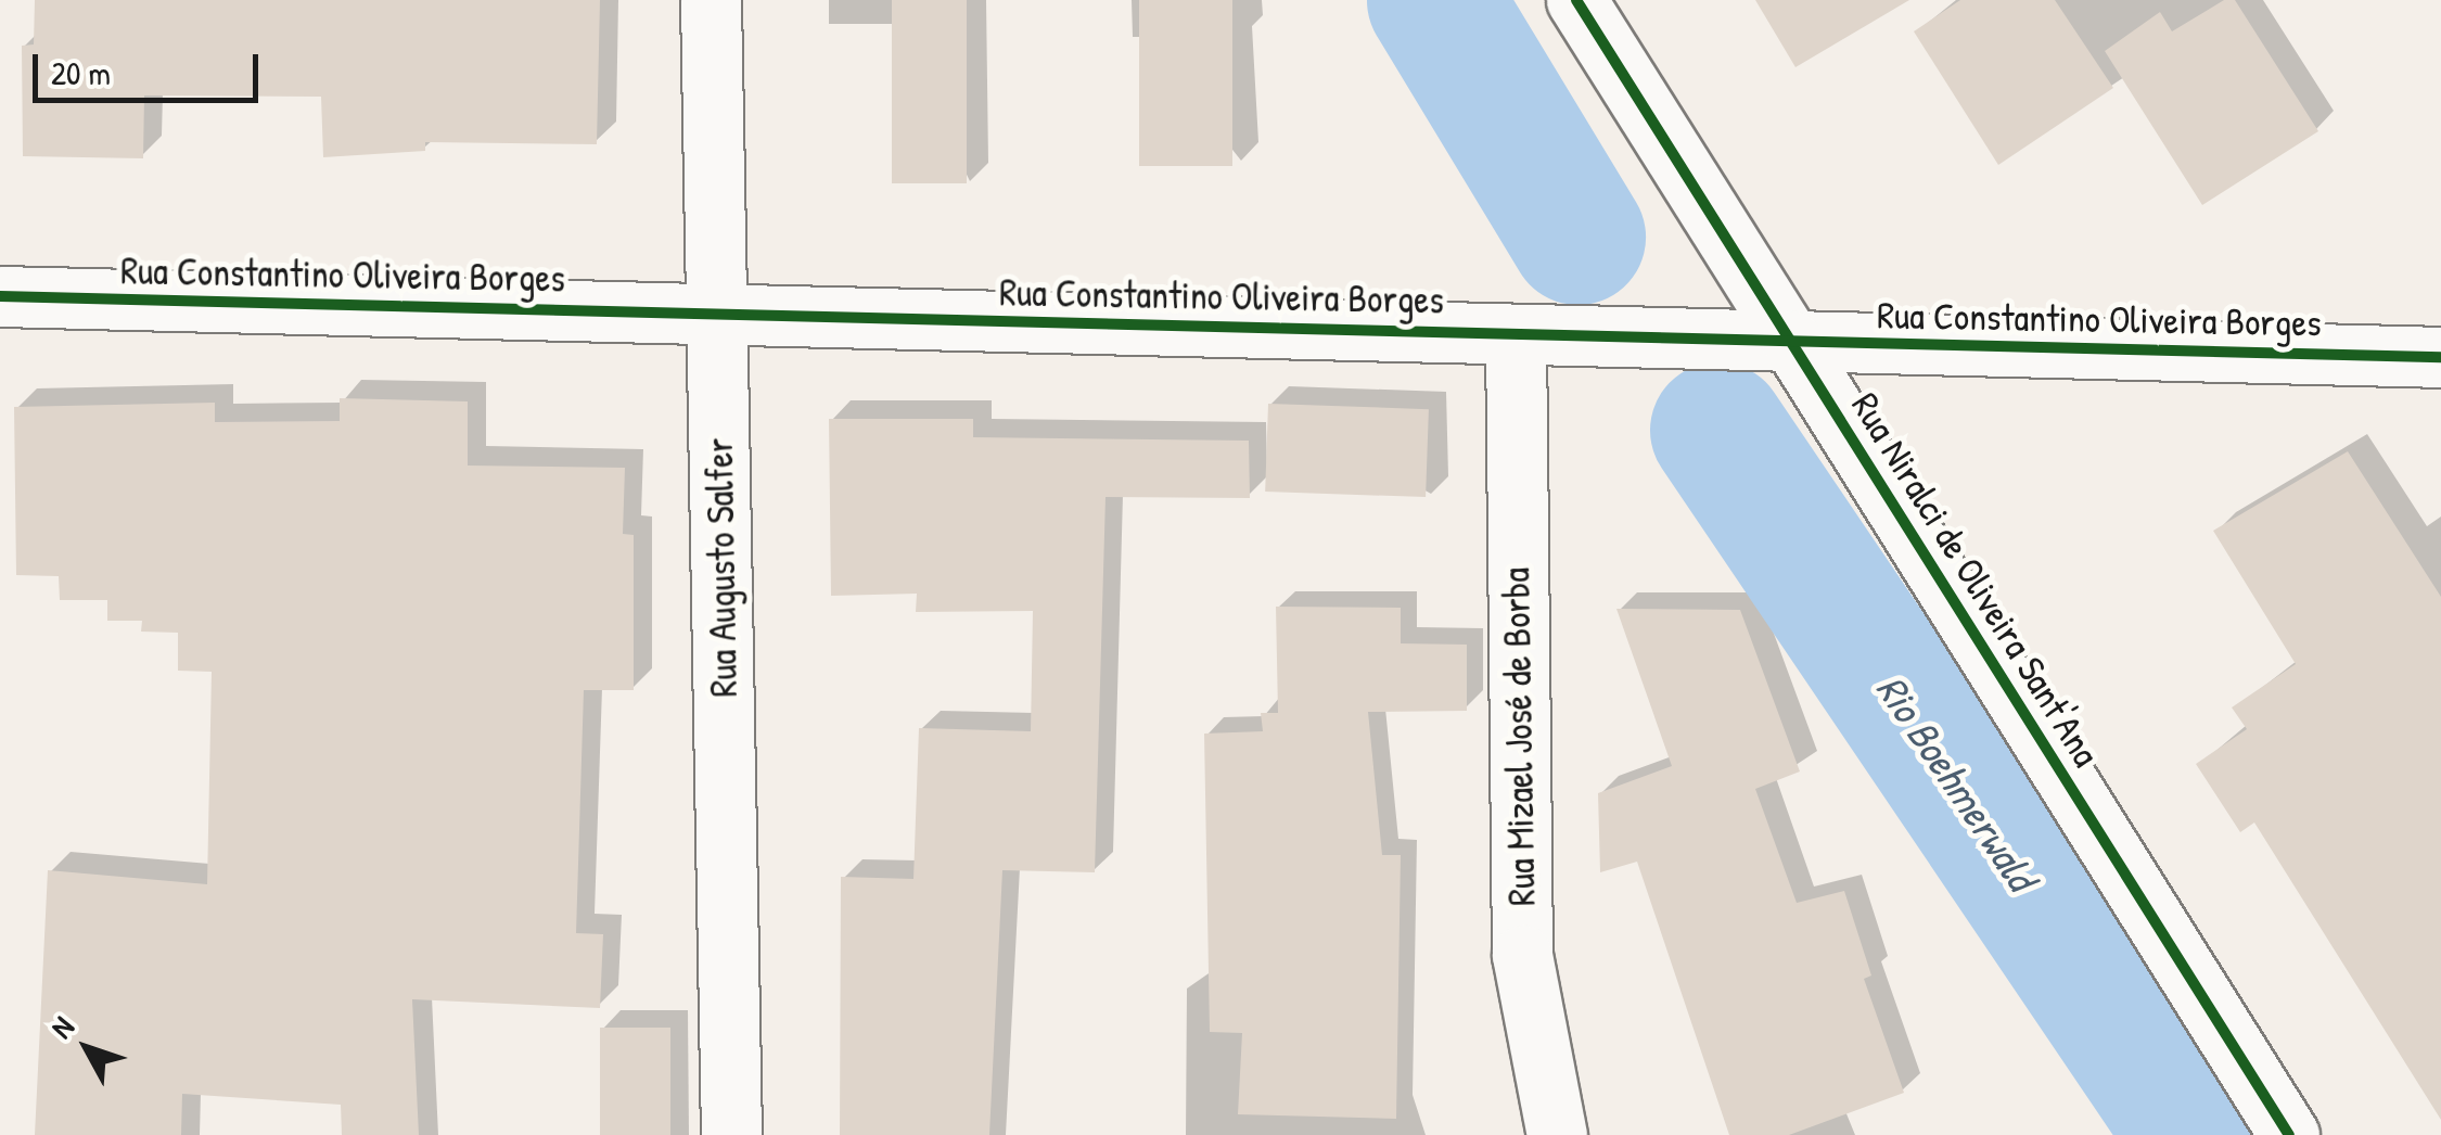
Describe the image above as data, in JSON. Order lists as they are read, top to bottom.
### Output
{
  "streets": {
    "street": [
      "Rua Constantino Oliveira Borges",
      "Rua Augusto Salfer",
      "Rua Niralci de Oliveira Sant'Ana",
      "Rua Mizael José de Borba"
    ]
  },
  "crossings": [
    ["Rua Constantino Oliveira Borges", "Rua Augusto Salfer"],
    ["Rua Constantino Oliveira Borges", "Rua Niralci de Oliveira Sant'Ana"],
    ["Rua Constantino Oliveira Borges", "Rua Mizael José de Borba"]
  ],
  "water": ["Rio Boehmerwald"],
  "scale_bar": "20 m",
  "north": "top left"
}
